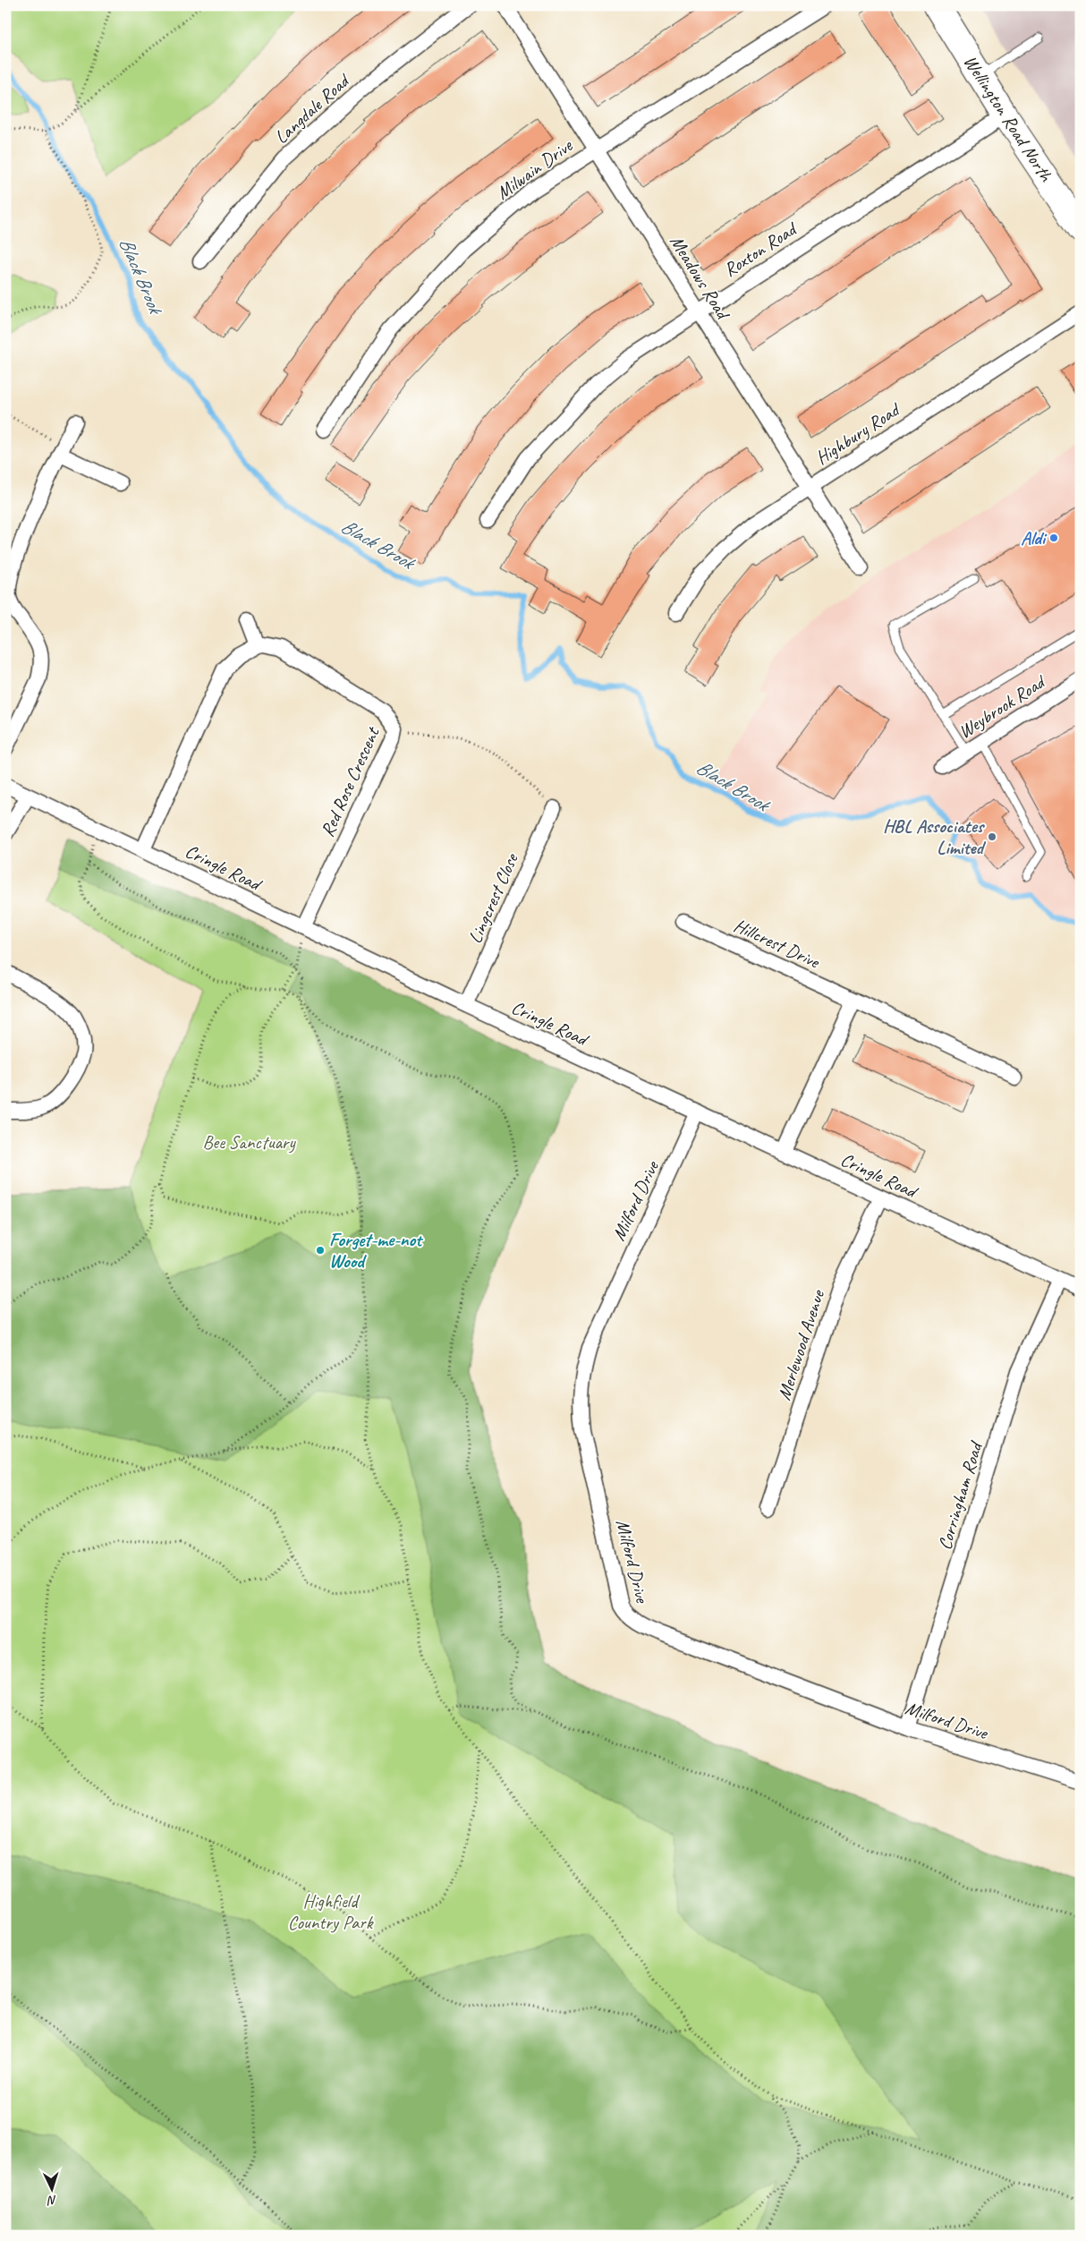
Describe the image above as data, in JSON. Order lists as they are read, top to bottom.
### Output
{
  "streets": {
    "highway": ["Wellington Road North"],
    "street": [
      "Langdale Road",
      "Milwain Drive",
      "Roxton Road",
      "Meadows Road",
      "Highbury Road",
      "Weybrook Road",
      "Red Rose Crescent",
      "Cringle Road",
      "Lingcrest Close",
      "Hillcrest Drive",
      "Milford Drive",
      "Merlewood Avenue",
      "Corringham Road"
    ]
  },
  "crossings": [
    ["Wellington Road North", "Roxton Road"],
    ["Milwain Drive", "Meadows Road"],
    ["Roxton Road", "Meadows Road"],
    ["Meadows Road", "Highbury Road"],
    ["Red Rose Crescent", "Cringle Road"],
    ["Cringle Road", "Lingcrest Close"],
    ["Cringle Road", "Milford Drive"],
    ["Cringle Road", "Merlewood Avenue"],
    ["Cringle Road", "Corringham Road"],
    ["Milford Drive", "Corringham Road"]
  ],
  "water": ["Black Brook"],
  "parks": ["Bee Sanctuary", "Highfield Country Park"],
  "places": ["Aldi", "HBL Associates Limited", "Forget-me-not Wood"],
  "north": "bottom"
}
